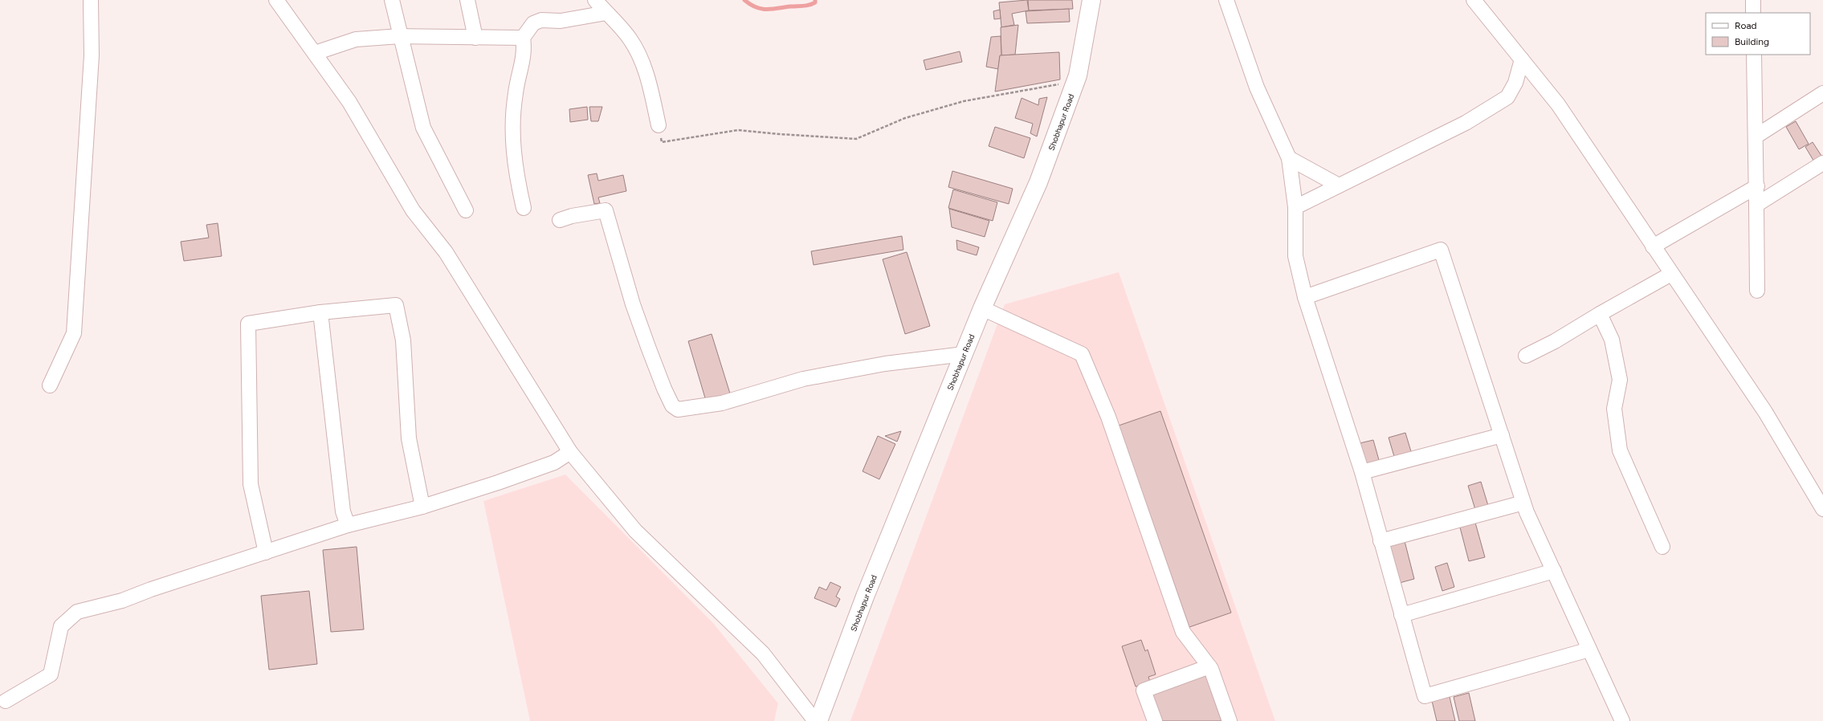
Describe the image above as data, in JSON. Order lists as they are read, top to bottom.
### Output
{
  "streets": {
    "main road": ["Shobhapur Road"]
  },
  "legend": ["Road", "Building"]
}
